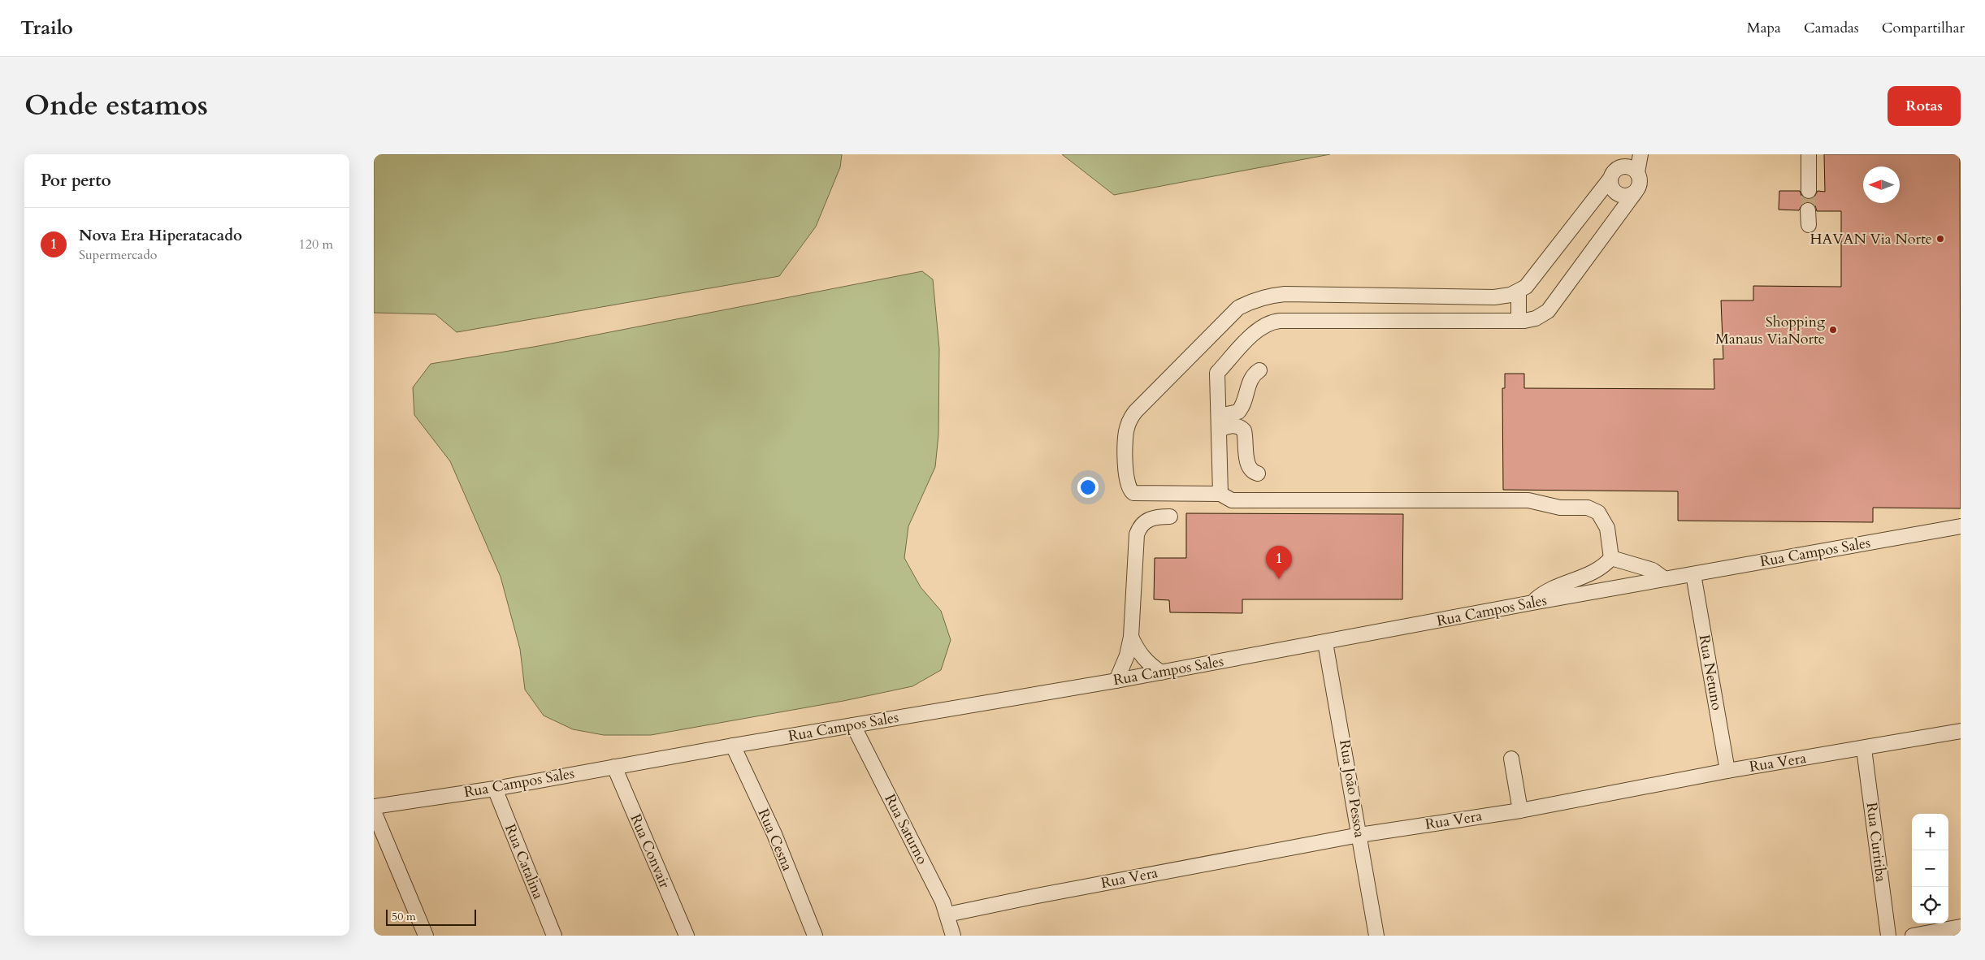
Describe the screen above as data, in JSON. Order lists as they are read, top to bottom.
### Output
{
  "streets": {
    "street": [
      "Rua Campos Sales",
      "Rua Netuno",
      "Rua Vera",
      "Rua João Pessoa",
      "Rua Saturno",
      "Rua Cesna",
      "Rua Curitiba",
      "Rua Convair",
      "Rua Catalina"
    ]
  },
  "crossings": [
    ["Rua Campos Sales", "Rua Netuno"],
    ["Rua Campos Sales", "Rua João Pessoa"],
    ["Rua Campos Sales", "Rua Saturno"],
    ["Rua Campos Sales", "Rua Cesna"],
    ["Rua Campos Sales", "Rua Convair"],
    ["Rua Campos Sales", "Rua Catalina"],
    ["Rua Netuno", "Rua Vera"],
    ["Rua Vera", "Rua João Pessoa"],
    ["Rua Vera", "Rua Saturno"],
    ["Rua Vera", "Rua Curitiba"]
  ],
  "places": ["HAVAN Via Norte", "Shopping Manaus ViaNorte"],
  "scale_bar": "50 m",
  "north": "left",
  "page": {
    "header": "Trailo",
    "nav": ["Mapa", "Camadas", "Compartilhar"],
    "title": "Onde estamos",
    "buttons": "Rotas",
    "heading": "Por perto",
    "list": [
      {
        "mark": "1",
        "name": "Nova Era Hiperatacado",
        "note": "Supermercado",
        "value": "120 m"
      }
    ],
    "pins": "1",
    "map_buttons": ["+", "−"],
    "scale": "50 m"
  }
}
